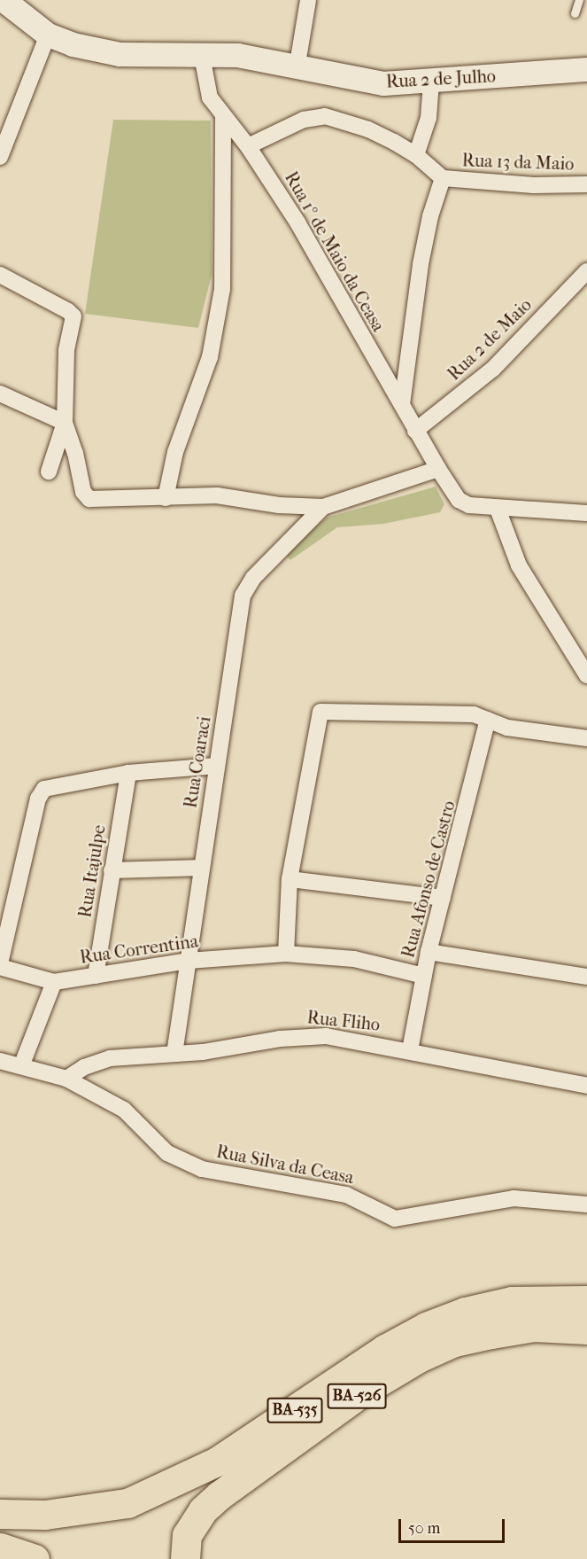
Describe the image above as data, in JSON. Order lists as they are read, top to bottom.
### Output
{
  "streets": {
    "highway": ["BA-526", "BA-535"],
    "main road": ["Rua 2 de Julho"],
    "street": [
      "Rua 13 da Maio",
      "Rua 1º de Maio da Ceasa",
      "Rua 2 de Maio",
      "Rua Coaraci",
      "Rua Itajulpe",
      "Rua Afonso de Castro",
      "Rua Correntina",
      "Rua Fliho",
      "Rua Silva da Ceasa"
    ]
  },
  "crossings": [
    ["Rua 2 de Julho", "Rua 1º de Maio da Ceasa"],
    ["Rua 13 da Maio", "Rua 1º de Maio da Ceasa"],
    ["Rua 1º de Maio da Ceasa", "Rua 2 de Maio"],
    ["Rua Coaraci", "Rua Correntina"],
    ["Rua Coaraci", "Rua Fliho"],
    ["Rua Itajulpe", "Rua Correntina"],
    ["Rua Afonso de Castro", "Rua Correntina"],
    ["Rua Afonso de Castro", "Rua Fliho"],
    ["Rua Fliho", "Rua Silva da Ceasa"]
  ],
  "scale_bar": "50 m"
}
